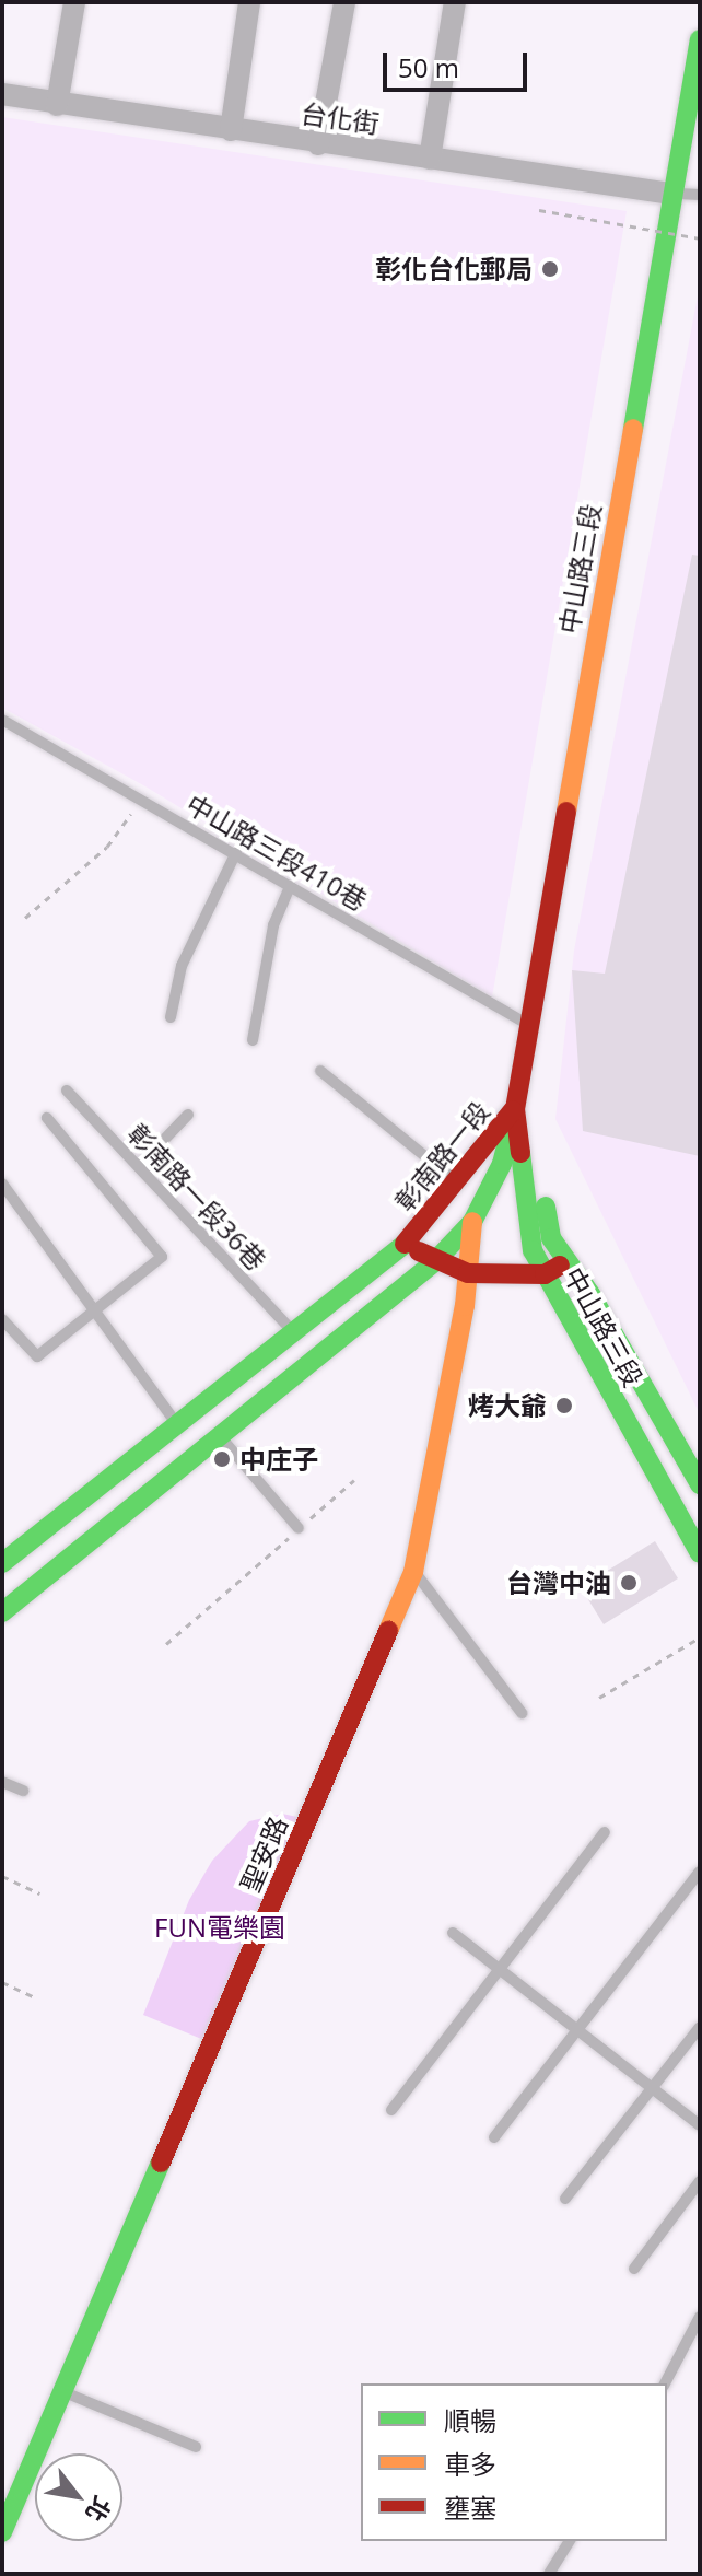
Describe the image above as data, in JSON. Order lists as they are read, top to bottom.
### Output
{
  "streets": {
    "main road": ["中山路三段", "彰南路一段", "聖安路"],
    "street": ["台化街"],
    "lane": ["中山路三段410巷", "彰南路一段36巷"]
  },
  "crossings": [
    ["台化街", "中山路三段"],
    ["中山路三段", "中山路三段410巷"],
    ["中山路三段", "彰南路一段"],
    ["彰南路一段", "彰南路一段36巷"],
    ["彰南路一段", "聖安路"]
  ],
  "parks": ["FUN電樂園"],
  "places": [
    "彰化台化郵局",
    "烤大爺",
    "中庄子",
    "台灣中油"
  ],
  "legend": ["順暢", "車多", "壅塞"],
  "scale_bar": "50 m",
  "north": "bottom right"
}
